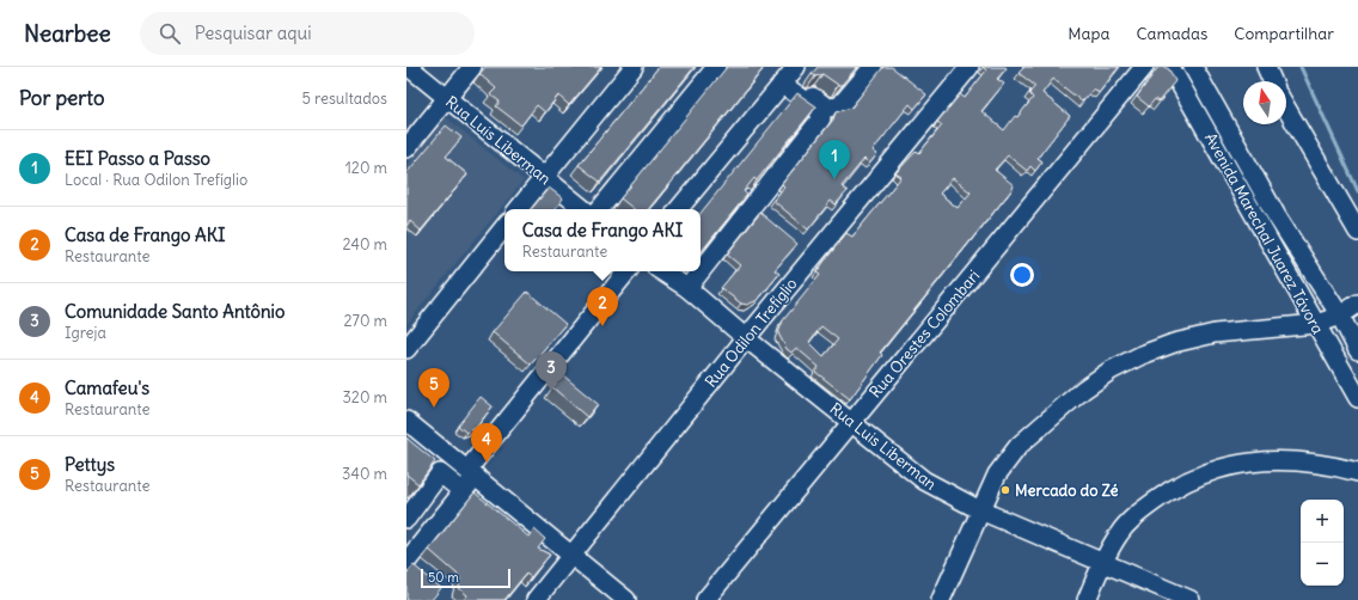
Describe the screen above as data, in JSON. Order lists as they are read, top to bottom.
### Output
{
  "streets": {
    "street": [
      "Rua Luis Liberman",
      "Avenida Marechal Juarez Távora",
      "Rua Odilon Trefíglio",
      "Rua Orestes Colombari"
    ]
  },
  "crossings": [
    ["Rua Luis Liberman", "Rua Odilon Trefíglio"],
    ["Rua Luis Liberman", "Rua Orestes Colombari"]
  ],
  "places": ["Mercado do Zé"],
  "scale_bar": "50 m",
  "north": "top",
  "page": {
    "header": "Nearbee",
    "search": "Pesquisar aqui",
    "nav": ["Mapa", "Camadas", "Compartilhar"],
    "heading": ["Por perto", "5 resultados"],
    "list": [
      {
        "mark": "1",
        "name": "EEI Passo a Passo",
        "note": "Local · Rua Odilon Trefíglio",
        "value": "120 m"
      },
      {
        "mark": "2",
        "name": "Casa de Frango AKI",
        "note": "Restaurante",
        "value": "240 m"
      },
      {
        "mark": "3",
        "name": "Comunidade Santo Antônio",
        "note": "Igreja",
        "value": "270 m"
      },
      {
        "mark": "4",
        "name": "Camafeu's",
        "note": "Restaurante",
        "value": "320 m"
      },
      {
        "mark": "5",
        "name": "Pettys",
        "note": "Restaurante",
        "value": "340 m"
      }
    ],
    "pins": [
      "1",
      "2",
      "3",
      "5",
      "4"
    ],
    "popup": ["Casa de Frango AKI", "Restaurante"],
    "map_buttons": ["+", "−"],
    "scale": "50 m"
  }
}
